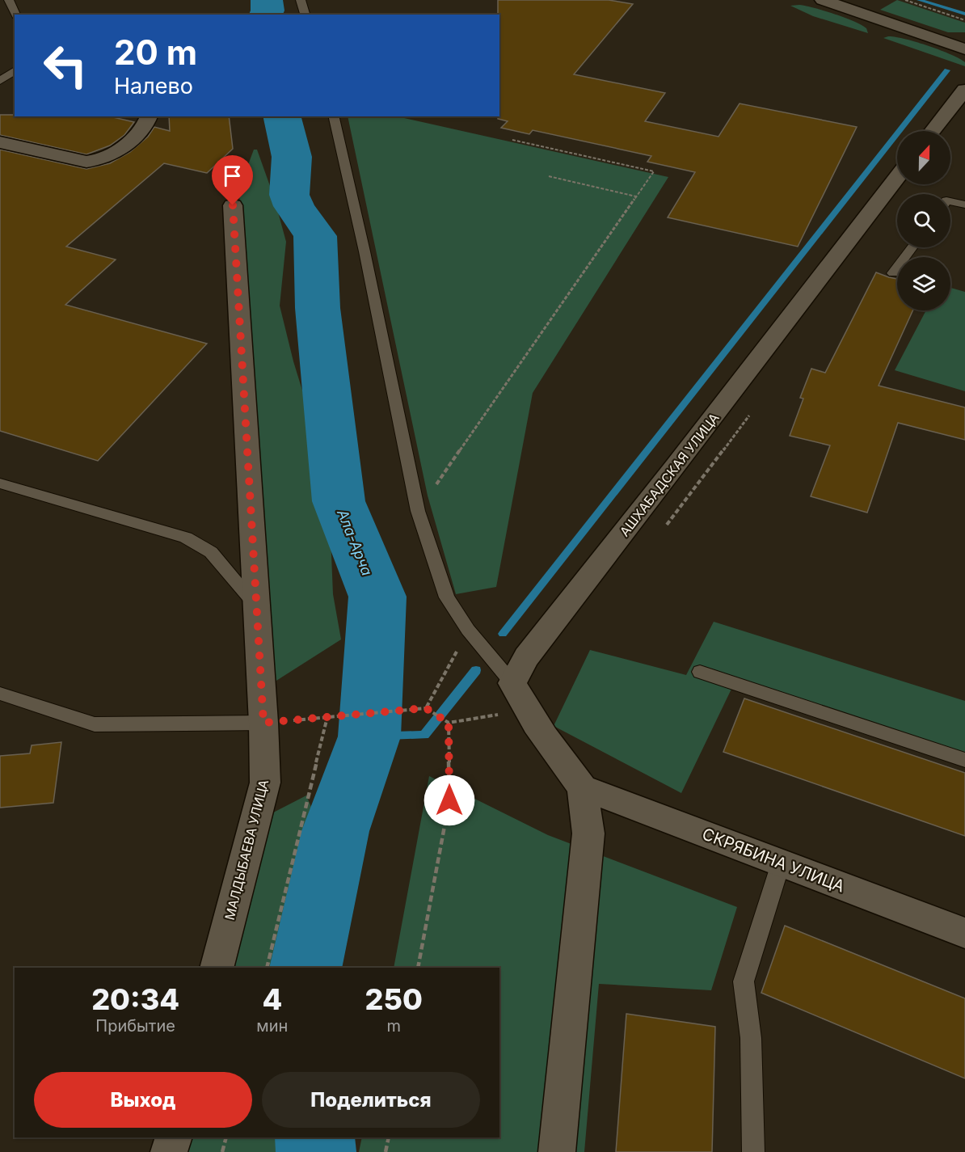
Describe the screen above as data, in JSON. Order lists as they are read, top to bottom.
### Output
{
  "streets": {
    "street": ["АШХАБАДСКАЯ УЛИЦА", "МАЛДЫБАЕВА УЛИЦА", "СКРЯБИНА УЛИЦА"]
  },
  "water": ["Ала-Арча"],
  "north": "top",
  "page": {
    "turn": ["20 m", "Налево"],
    "eta": [
      "20:34",
      "Прибытие",
      "4",
      "мин",
      "250",
      "m"
    ],
    "buttons": ["Выход", "Поделиться"]
  }
}
